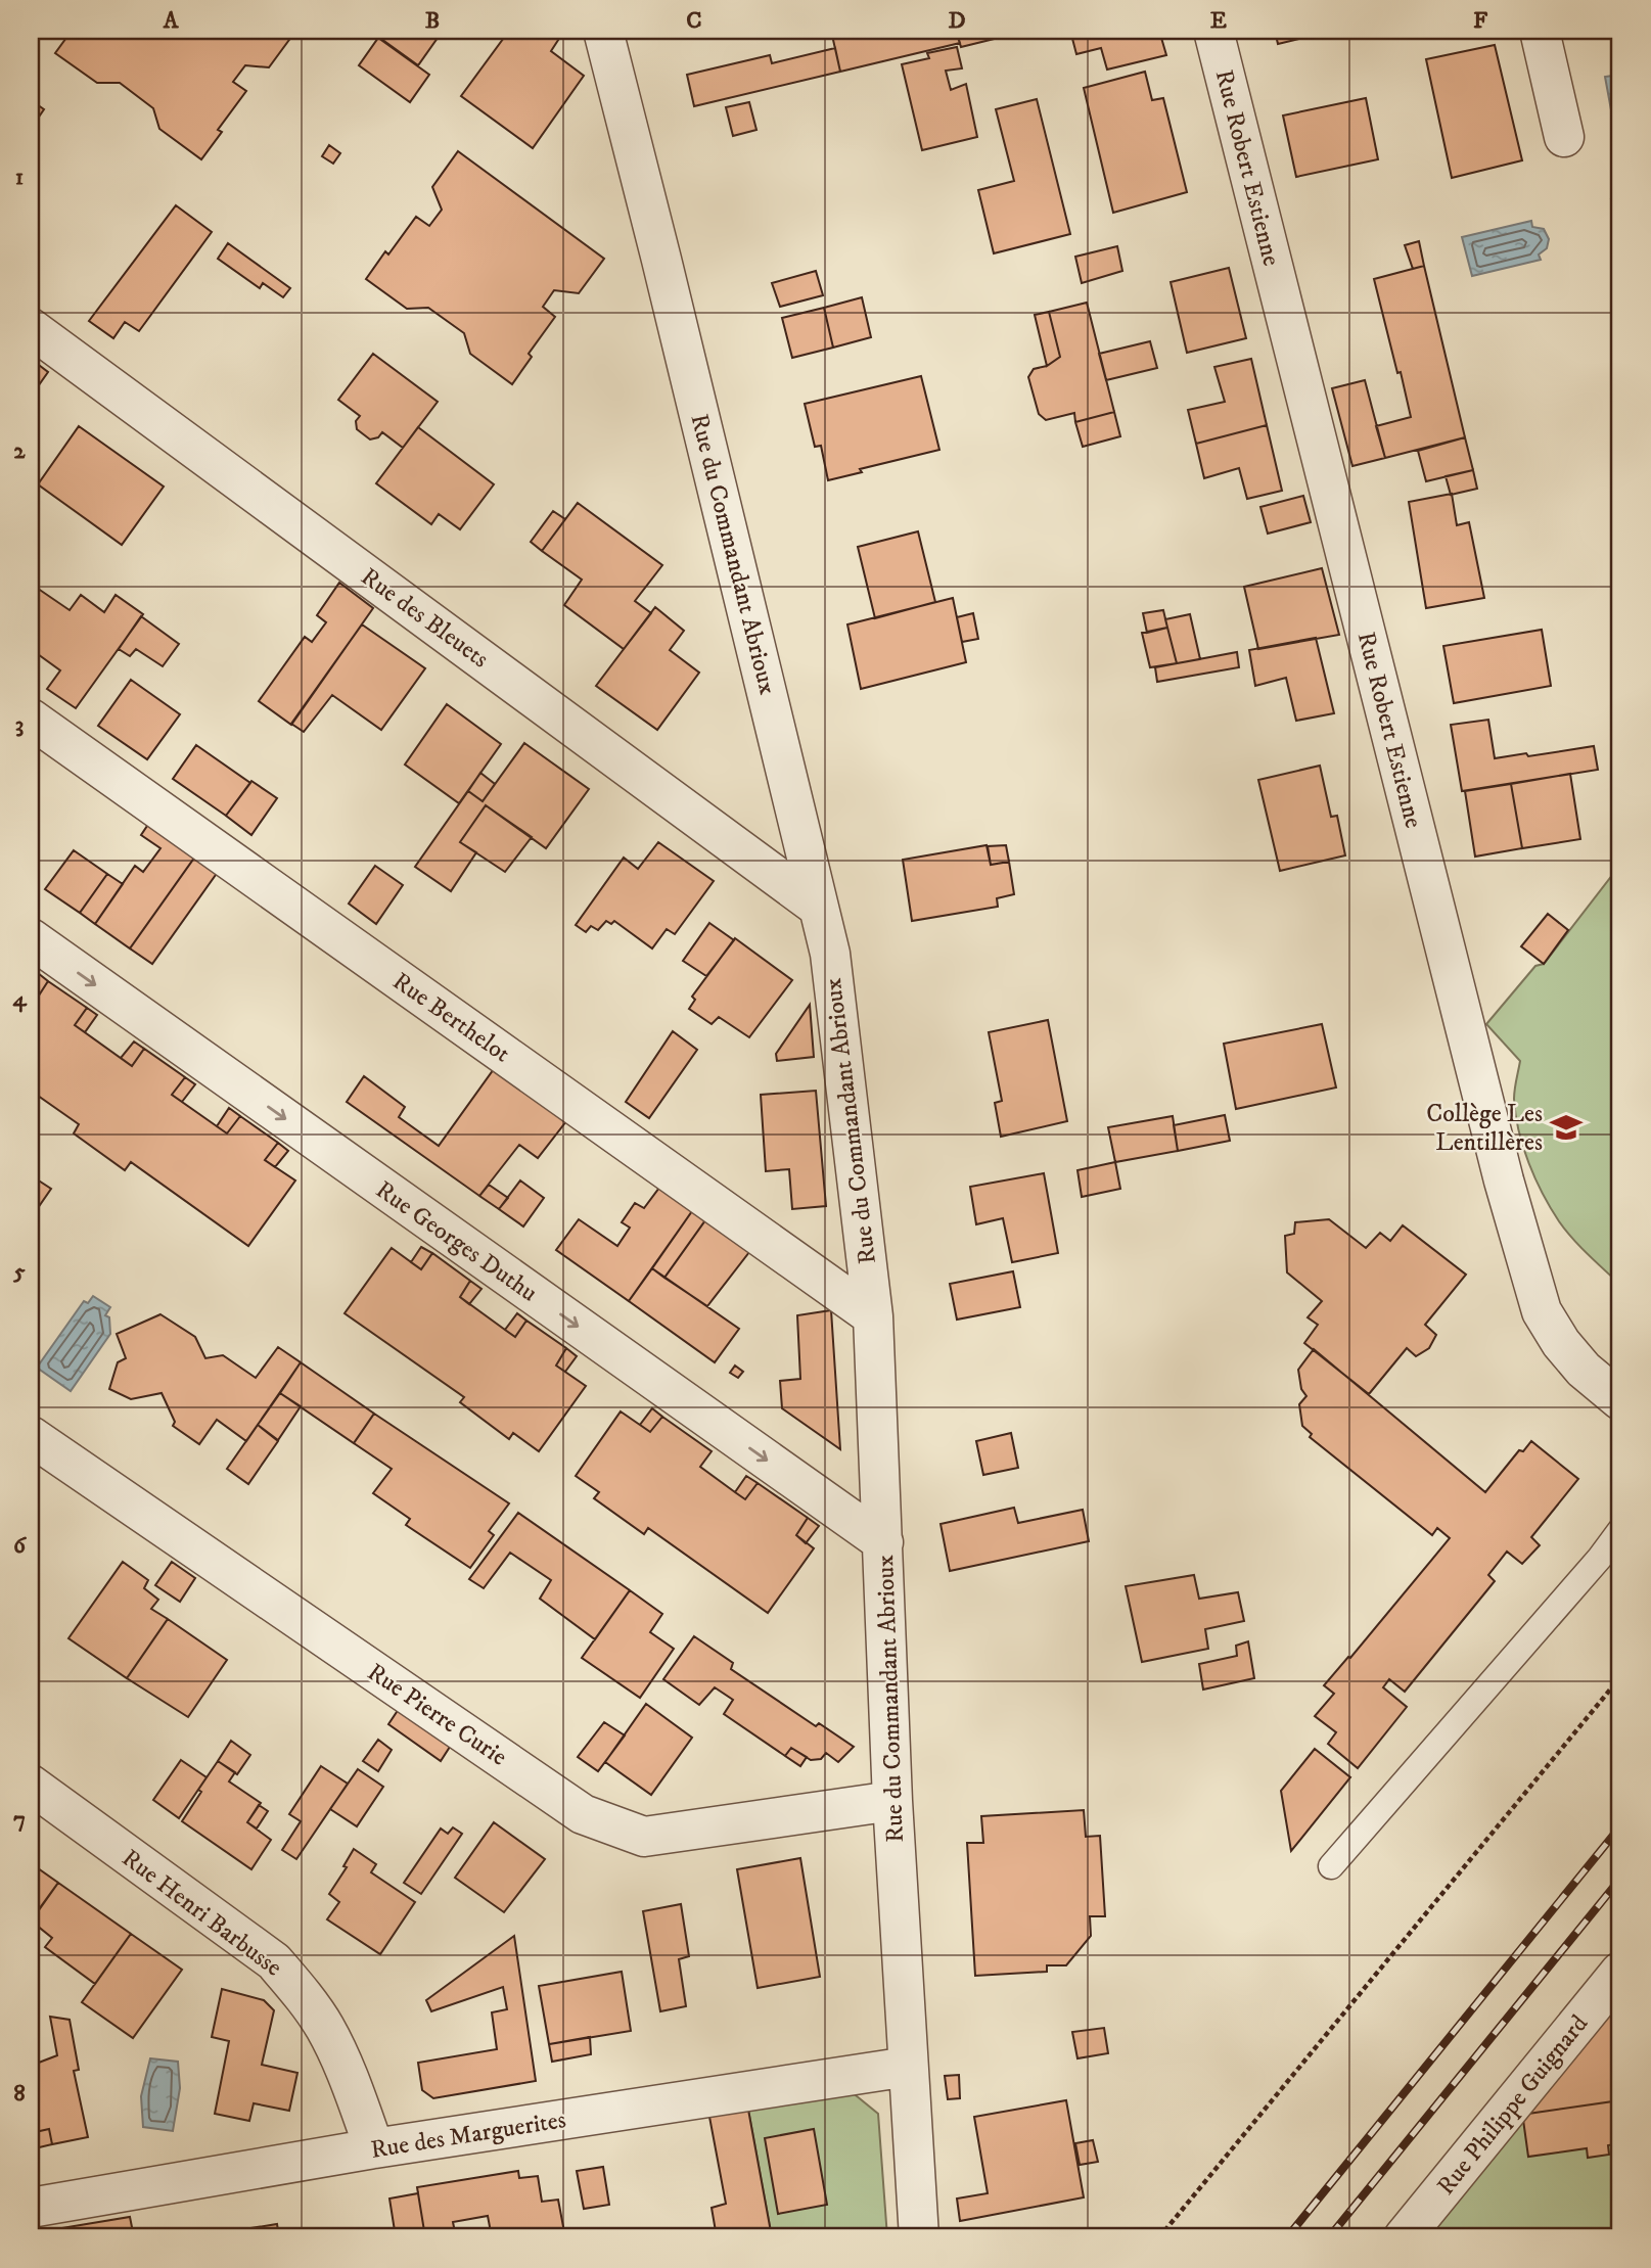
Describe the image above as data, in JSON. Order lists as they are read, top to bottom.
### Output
{
  "streets": {
    "street": [
      "Rue Robert Estienne",
      "Rue du Commandant Abrioux",
      "Rue des Bleuets",
      "Rue Berthelot",
      "Rue Georges Duthu",
      "Rue Pierre Curie",
      "Rue Henri Barbusse",
      "Rue Philippe Guignard",
      "Rue des Marguerites"
    ]
  },
  "crossings": [
    ["Rue du Commandant Abrioux", "Rue des Bleuets"],
    ["Rue du Commandant Abrioux", "Rue Berthelot"],
    ["Rue du Commandant Abrioux", "Rue Georges Duthu"],
    ["Rue du Commandant Abrioux", "Rue Pierre Curie"],
    ["Rue du Commandant Abrioux", "Rue des Marguerites"],
    ["Rue Henri Barbusse", "Rue des Marguerites"]
  ],
  "one_way": ["Rue Georges Duthu"],
  "places": {
    "school or university": ["Collège Les Lentillères"]
  },
  "grid": {
    "columns": [
      "A",
      "B",
      "C",
      "D",
      "E",
      "F"
    ],
    "rows": [
      "1",
      "2",
      "3",
      "4",
      "5",
      "6",
      "7",
      "8"
    ]
  }
}
